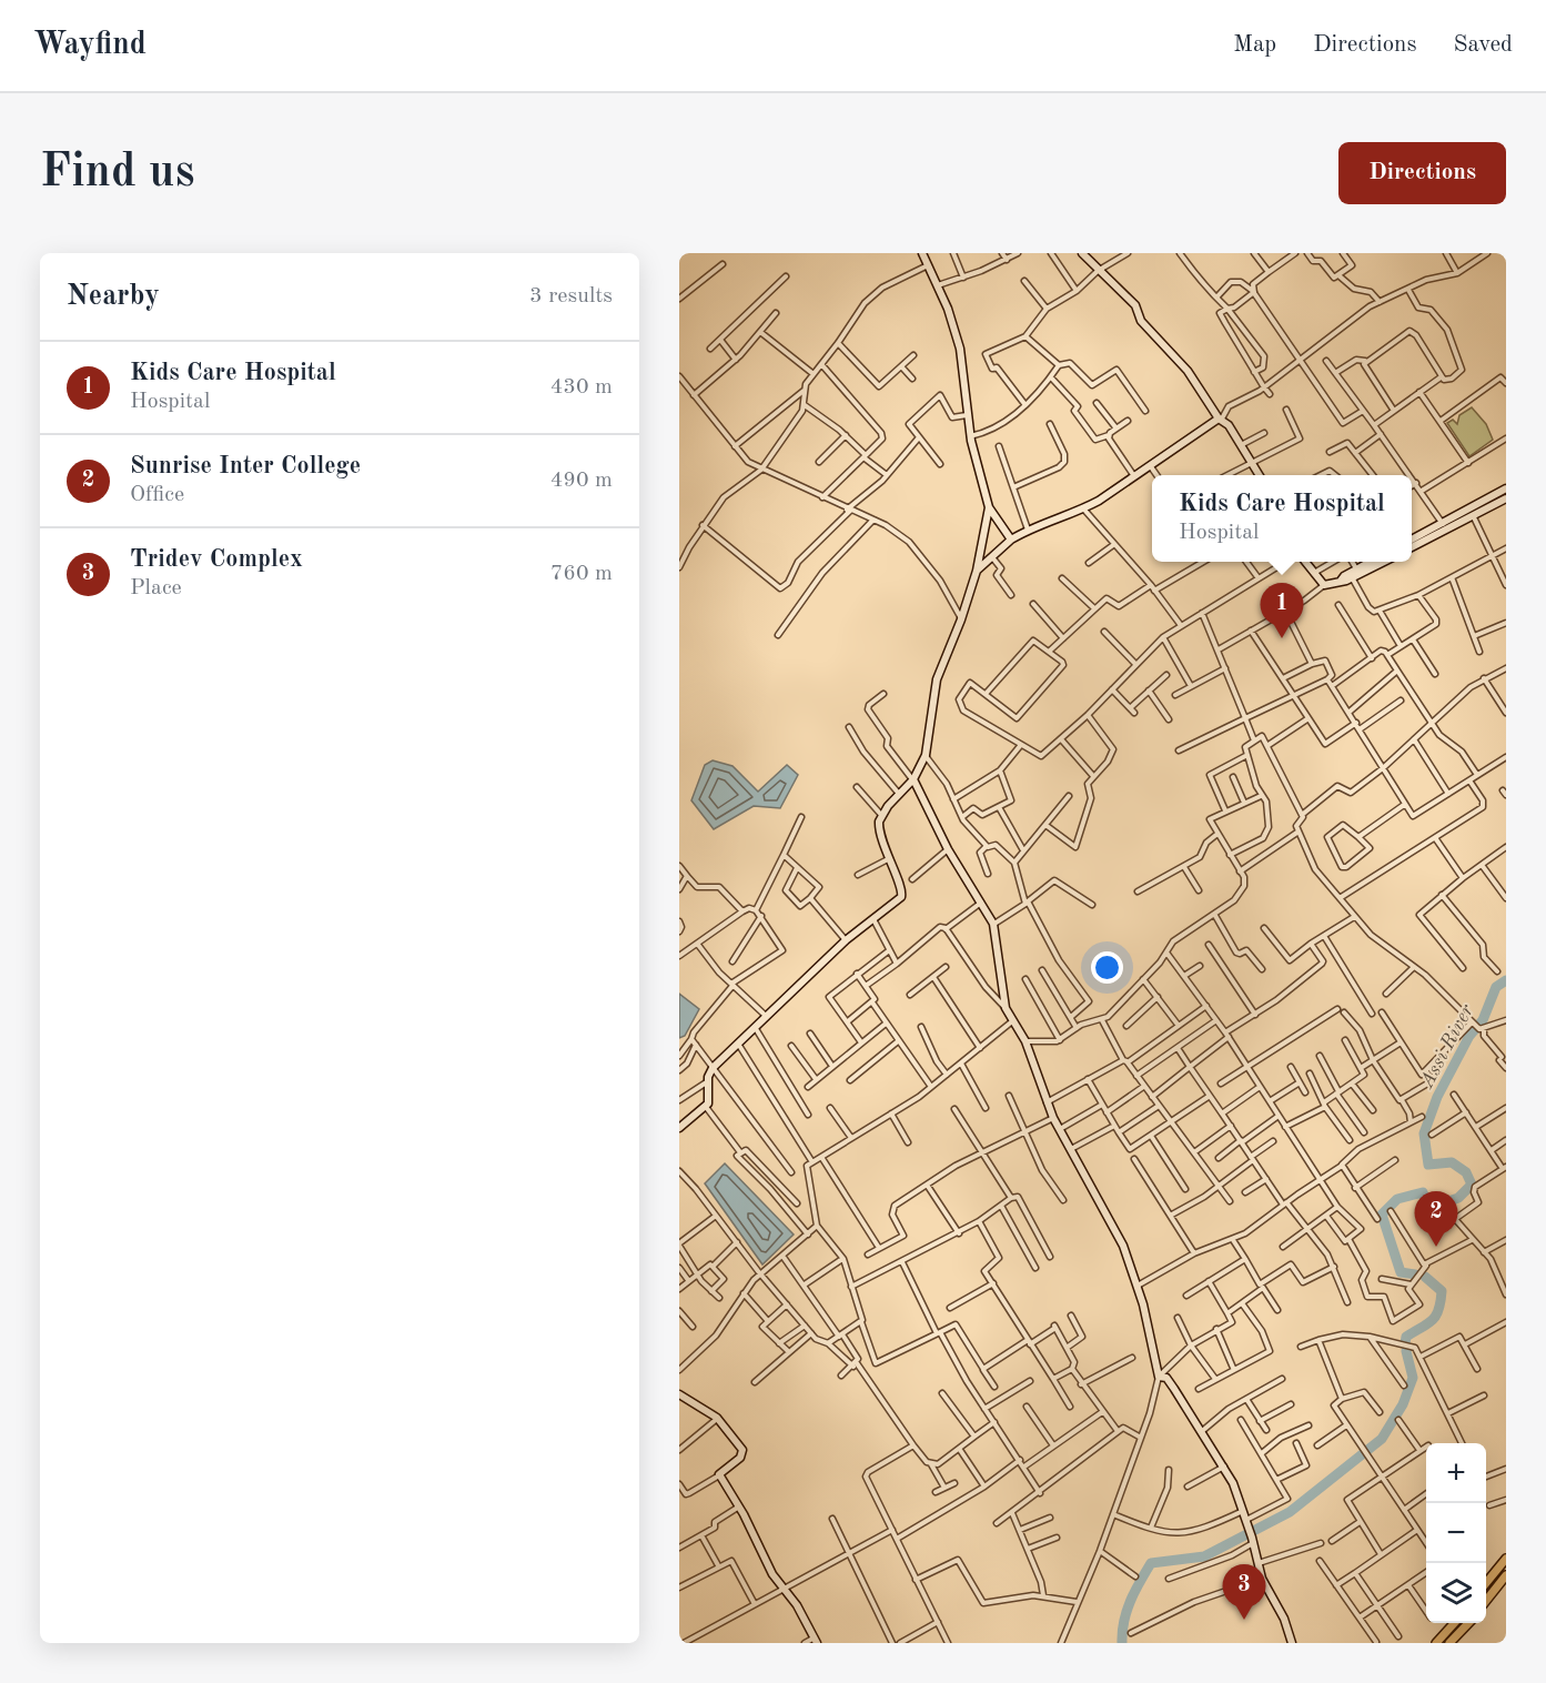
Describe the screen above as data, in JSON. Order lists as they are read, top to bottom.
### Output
{
  "water": ["Assi River"],
  "page": {
    "header": "Wayfind",
    "nav": ["Map", "Directions", "Saved"],
    "buttons": "Directions",
    "title": "Find us",
    "heading": ["Nearby", "3 results"],
    "list": [
      {
        "mark": "1",
        "name": "Kids Care Hospital",
        "note": "Hospital",
        "value": "430 m"
      },
      {
        "mark": "2",
        "name": "Sunrise Inter College",
        "note": "Office",
        "value": "490 m"
      },
      {
        "mark": "3",
        "name": "Tridev Complex",
        "note": "Place",
        "value": "760 m"
      }
    ],
    "popup": ["Kids Care Hospital", "Hospital"],
    "pins": ["1", "2", "3"],
    "map_buttons": ["+", "−"]
  }
}
